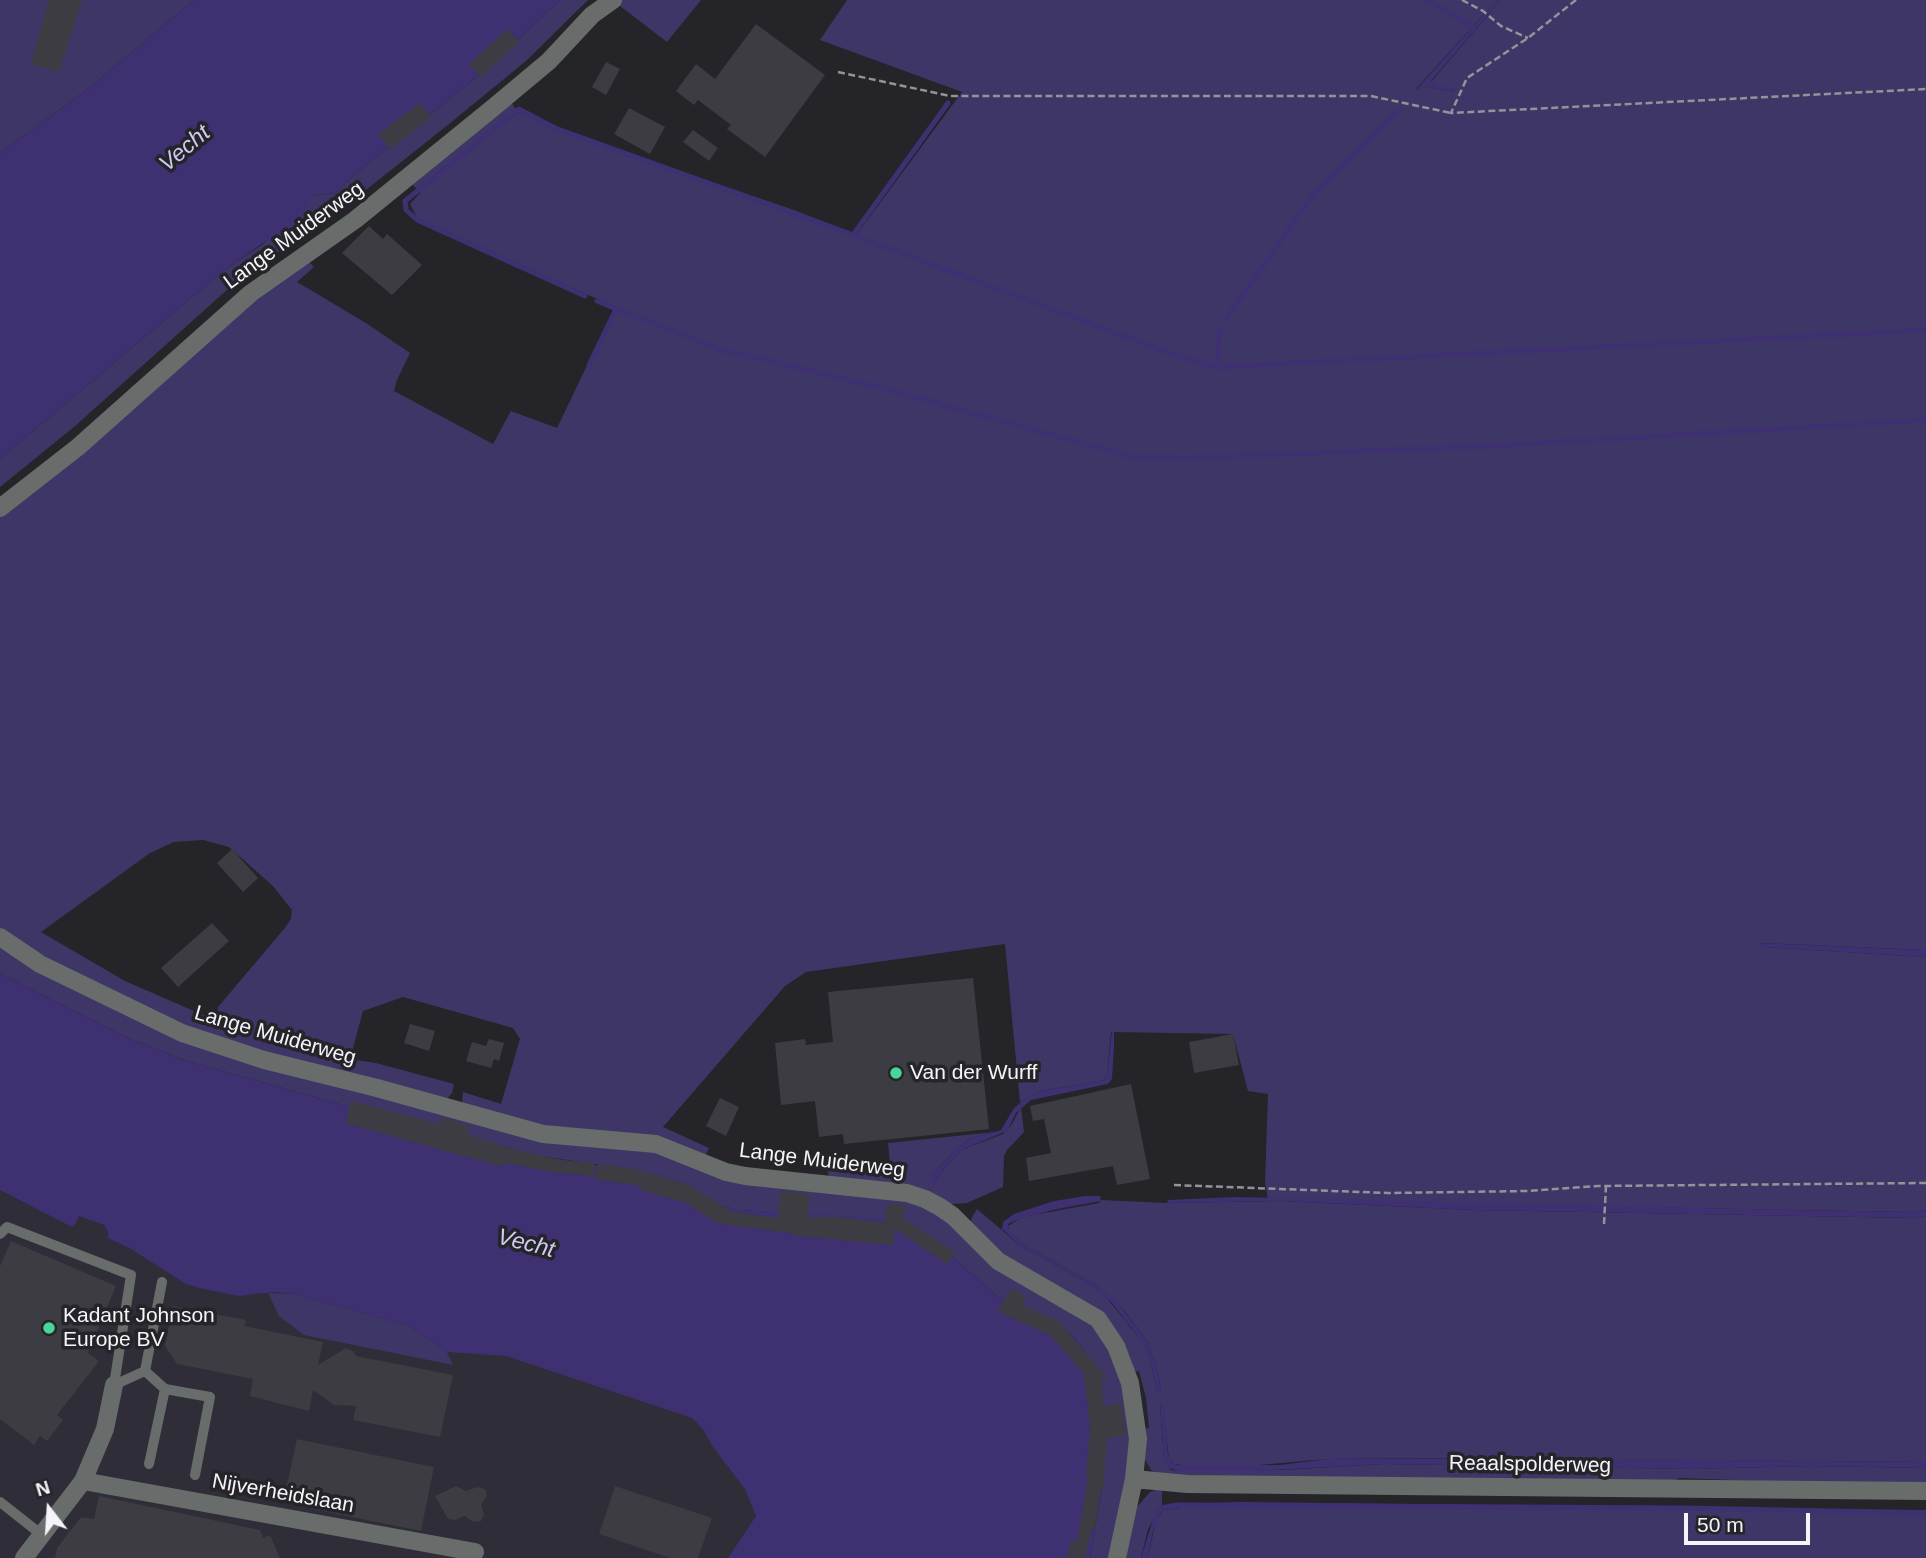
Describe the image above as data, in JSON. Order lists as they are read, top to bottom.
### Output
{
  "streets": {
    "street": ["Lange Muiderweg", "Reaalspolderweg", "Nijverheidslaan"]
  },
  "crossings": [
    ["Lange Muiderweg", "Reaalspolderweg"]
  ],
  "water": ["Vecht"],
  "places": ["Van der Wurff", "Kadant Johnson Europe BV"],
  "scale_bar": "50 m",
  "north": "top"
}
